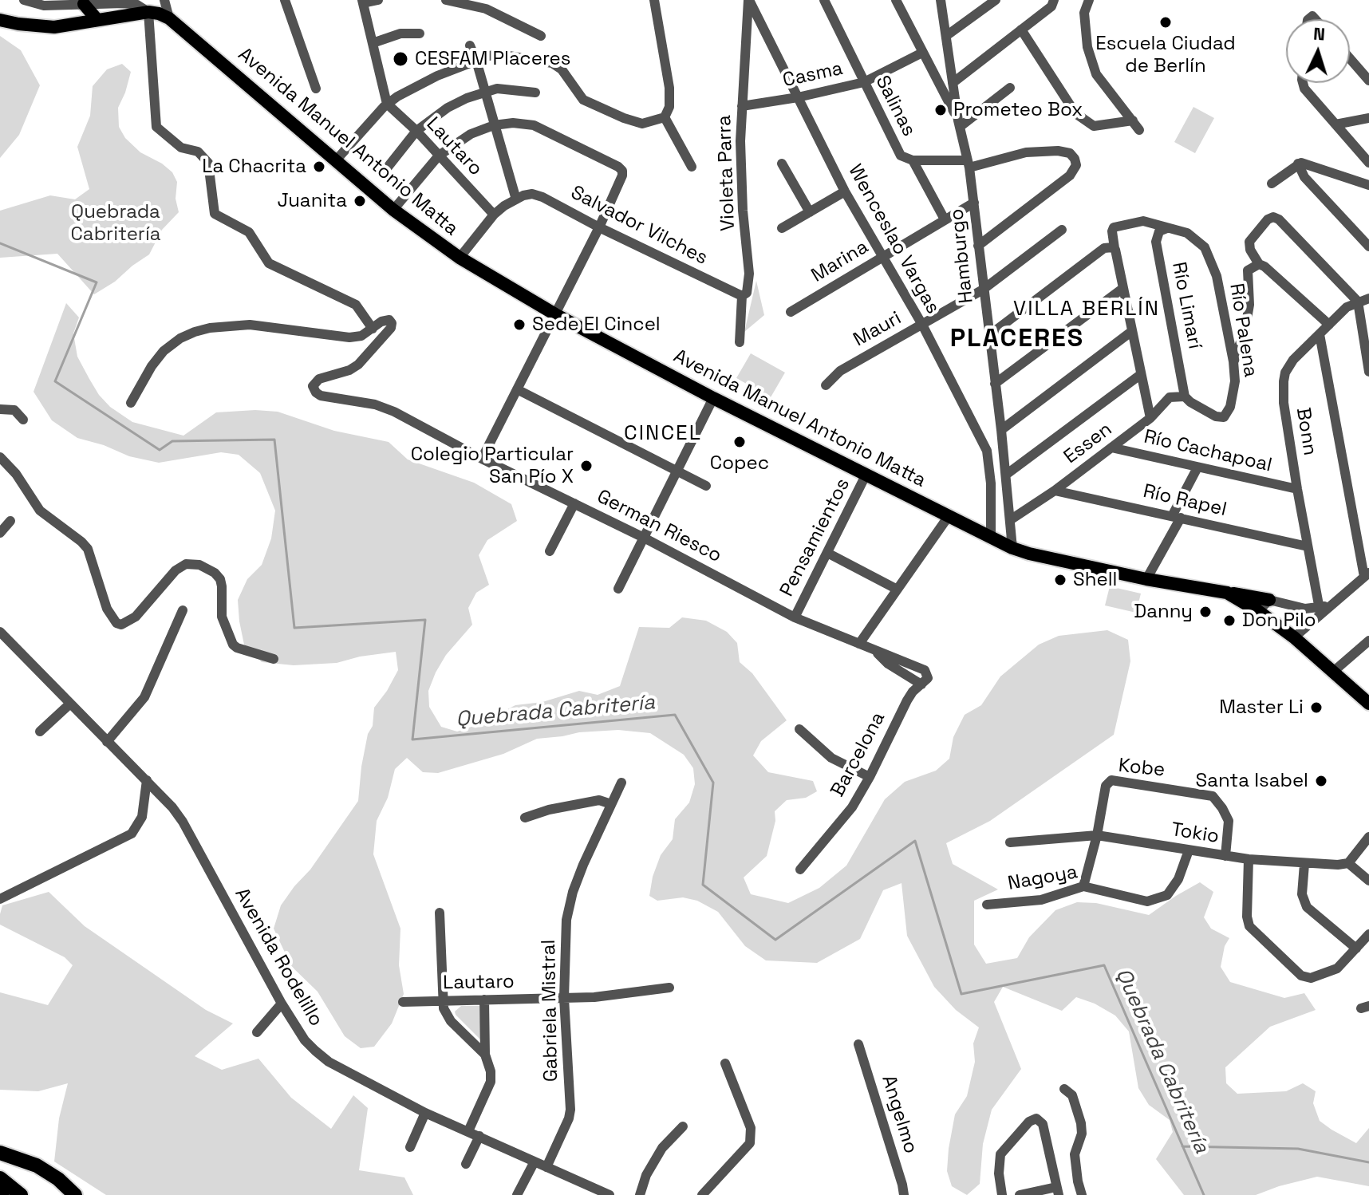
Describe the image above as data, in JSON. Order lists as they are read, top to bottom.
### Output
{
  "streets": {
    "main road": ["Avenida Manuel Antonio Matta"],
    "street": [
      "Casma",
      "Salinas",
      "Lautaro",
      "Violeta Parra",
      "Salvador Vilches",
      "Wenceslao Vargas",
      "Hamburgo",
      "Marina",
      "Río Limarí",
      "Mauri",
      "Río Palena",
      "Bonn",
      "Essen",
      "Río Cachapoal",
      "Río Rapel",
      "German Riesco",
      "Pensamientos",
      "Barcelona",
      "Kobe",
      "Tokio",
      "Nagoya",
      "Avenida Rodelillo",
      "Gabriela Mistral",
      "Angelmo"
    ]
  },
  "crossings": [
    ["Casma", "Salinas"],
    ["Casma", "Violeta Parra"],
    ["Casma", "Wenceslao Vargas"],
    ["Salinas", "Marina"],
    ["Avenida Manuel Antonio Matta", "Wenceslao Vargas"],
    ["Avenida Manuel Antonio Matta", "Hamburgo"],
    ["Avenida Manuel Antonio Matta", "Pensamientos"],
    ["Lautaro", "Gabriela Mistral"],
    ["Violeta Parra", "Salvador Vilches"],
    ["Violeta Parra", "Wenceslao Vargas"],
    ["Wenceslao Vargas", "Marina"],
    ["Wenceslao Vargas", "Mauri"],
    ["Hamburgo", "Marina"],
    ["Hamburgo", "Mauri"],
    ["Hamburgo", "Essen"],
    ["Río Limarí", "Río Palena"],
    ["Río Limarí", "Essen"],
    ["Río Palena", "Essen"],
    ["Bonn", "Río Cachapoal"],
    ["Bonn", "Río Rapel"],
    ["Essen", "Río Cachapoal"],
    ["Essen", "Río Rapel"],
    ["German Riesco", "Pensamientos"],
    ["German Riesco", "Barcelona"],
    ["Kobe", "Tokio"],
    ["Kobe", "Nagoya"],
    ["Tokio", "Nagoya"],
    ["Avenida Rodelillo", "Gabriela Mistral"]
  ],
  "districts": ["VILLA BERLÍN", "PLACERES", "CINCEL"],
  "water": ["Quebrada Cabritería"],
  "parks": ["Quebrada Cabritería"],
  "places": [
    "Escuela Ciudad de Berlín",
    "CESFAM Placeres",
    "Prometeo Box",
    "La Chacrita",
    "Juanita",
    "Sede El Cincel",
    "Copec",
    "Colegio Particular San Pío X",
    "Shell",
    "Danny",
    "Don Pilo",
    "Master Li",
    "Santa Isabel"
  ],
  "north": "top"
}
